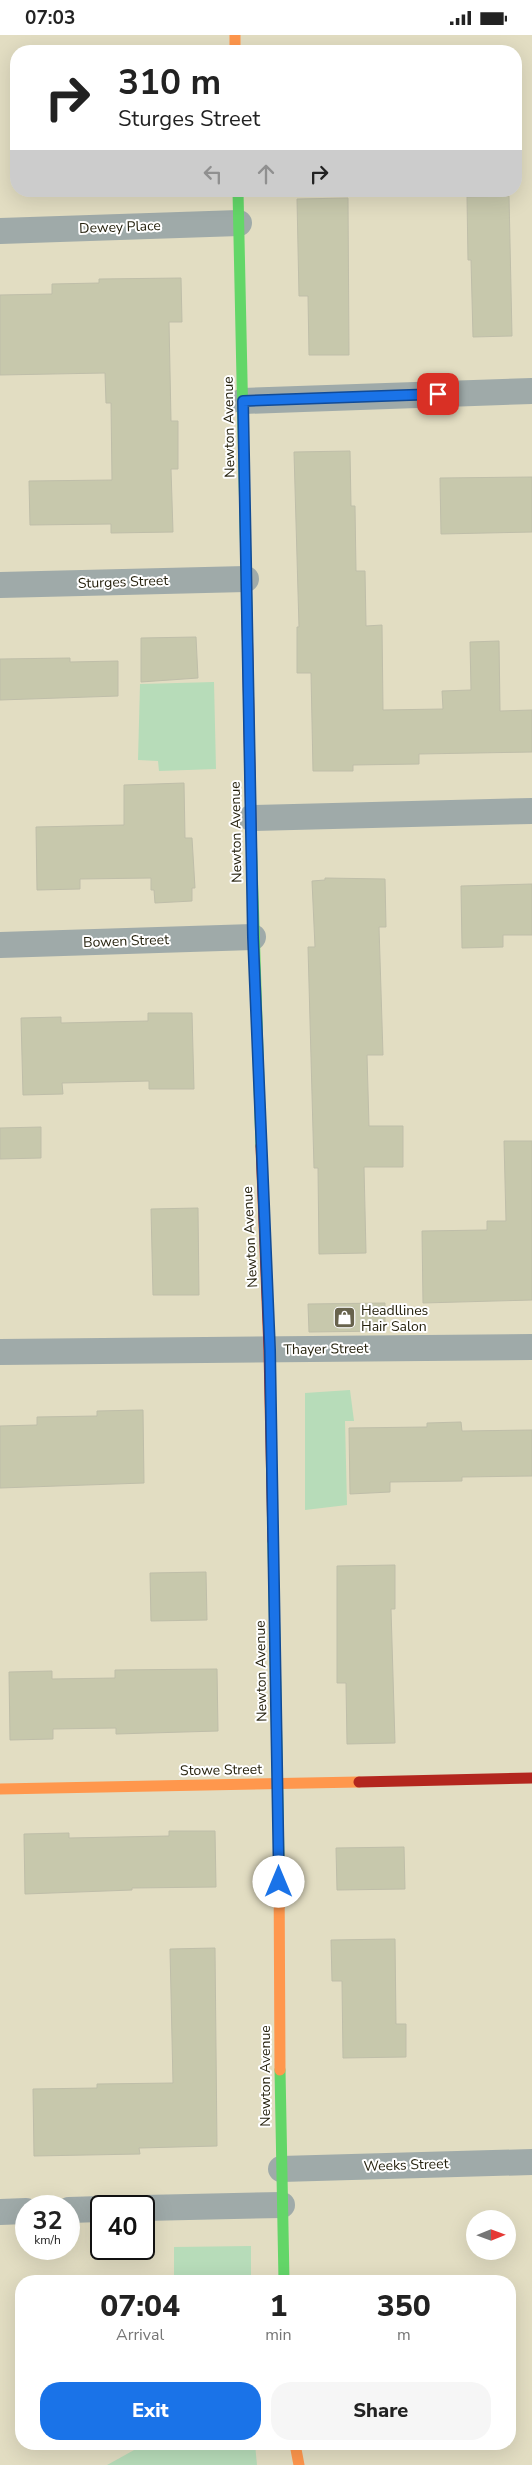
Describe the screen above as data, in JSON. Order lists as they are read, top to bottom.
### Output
{
  "streets": {
    "street": [
      "Dewey Place",
      "Newton Avenue",
      "Sturges Street",
      "Bowen Street",
      "Thayer Street",
      "Stowe Street",
      "Weeks Street"
    ]
  },
  "crossings": [
    ["Dewey Place", "Newton Avenue"],
    ["Newton Avenue", "Sturges Street"],
    ["Newton Avenue", "Bowen Street"],
    ["Newton Avenue", "Thayer Street"],
    ["Newton Avenue", "Stowe Street"],
    ["Newton Avenue", "Weeks Street"]
  ],
  "places": {
    "shop": ["Headllines Hair Salon"]
  },
  "north": "right",
  "page": {
    "status": "07:03",
    "turn": ["310 m", "Sturges Street"],
    "speed": "32 km/h",
    "limit": "40",
    "eta": [
      "07:04",
      "Arrival",
      "1",
      "min",
      "350",
      "m"
    ],
    "buttons": ["Exit", "Share"]
  }
}
